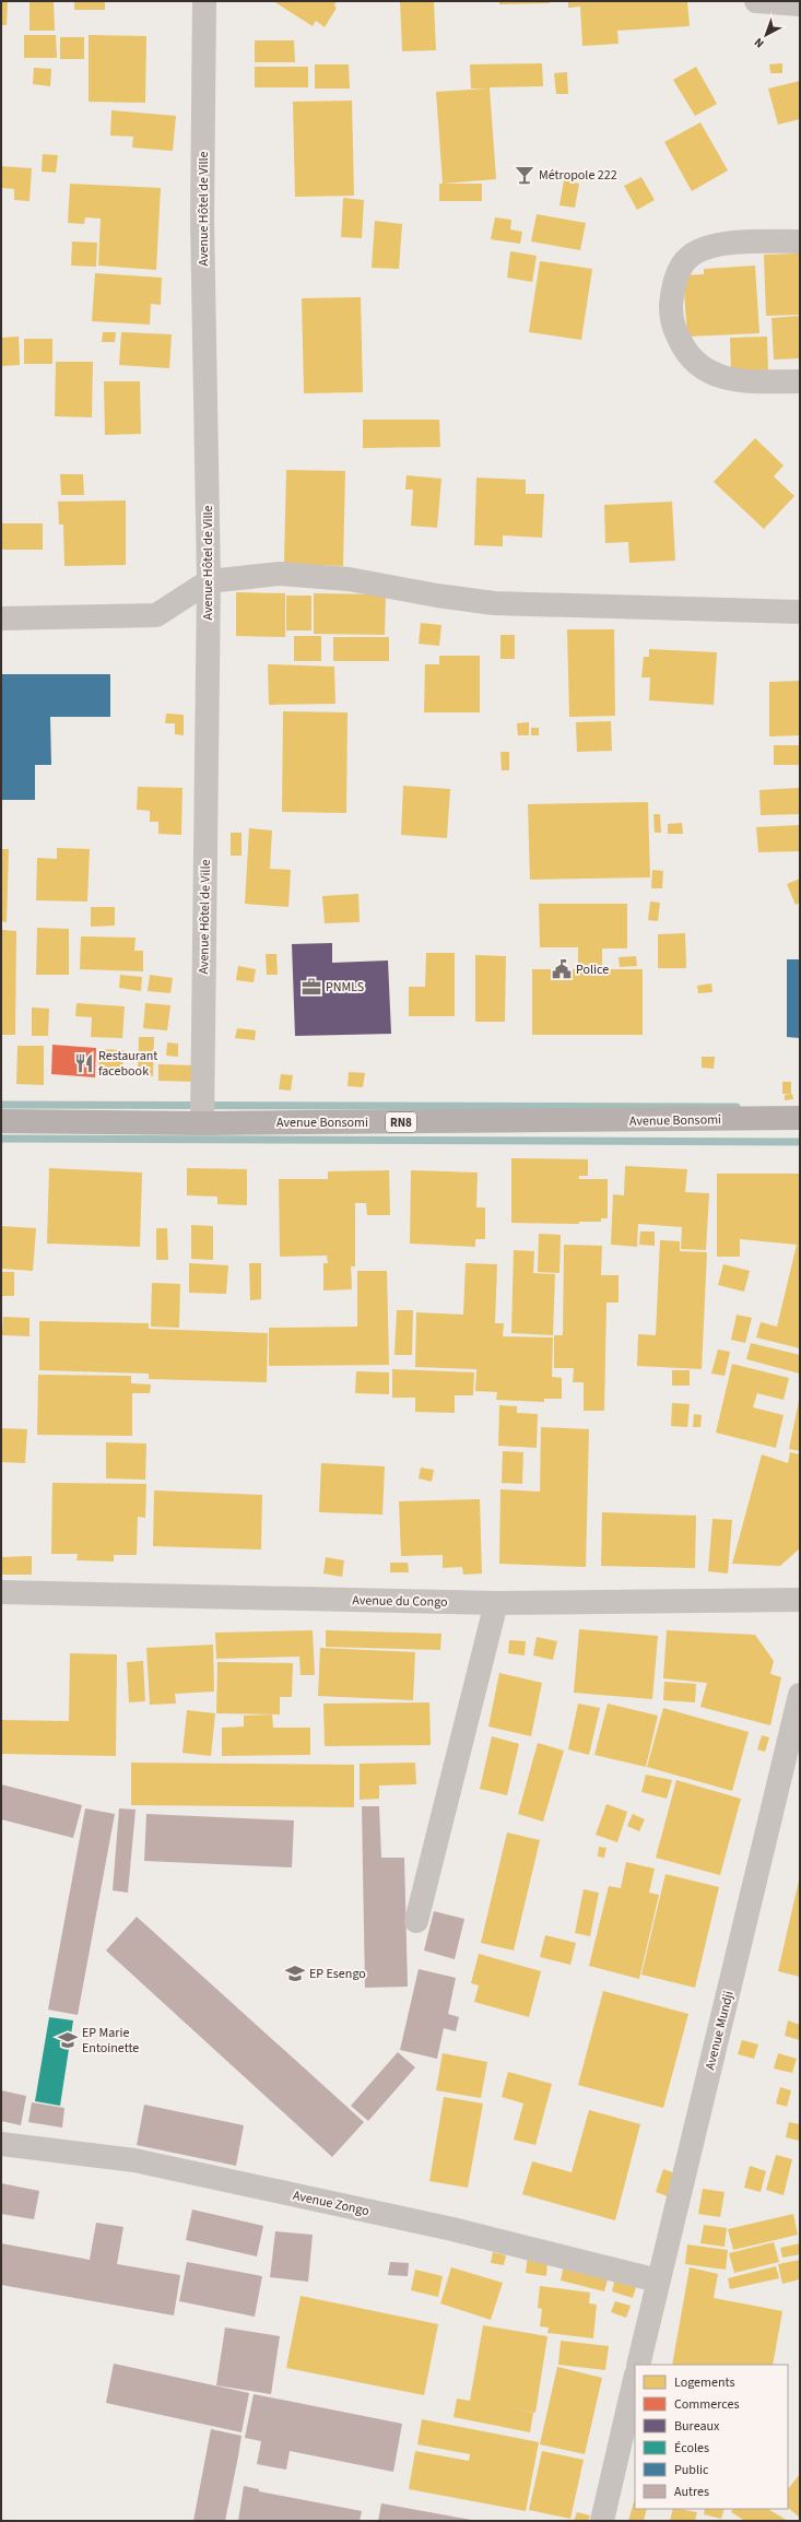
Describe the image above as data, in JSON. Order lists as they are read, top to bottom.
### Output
{
  "streets": {
    "main road": ["Avenue Bonsomi", "RN8"],
    "street": [
      "Avenue Hôtel de Ville",
      "Avenue du Congo",
      "Avenue Mundji",
      "Avenue Zongo"
    ]
  },
  "crossings": [
    ["Avenue Hôtel de Ville", "Avenue Bonsomi"],
    ["Avenue Mundji", "Avenue Zongo"]
  ],
  "places": {
    "bar": ["Métropole 222"],
    "public building": ["Police"],
    "office": ["PNMLS"],
    "restaurant": ["Restaurant facebook"],
    "school or university": ["EP Esengo", "EP Marie Entoinette"]
  },
  "legend": [
    "Logements",
    "Commerces",
    "Bureaux",
    "Écoles",
    "Public",
    "Autres"
  ],
  "north": "bottom left"
}
